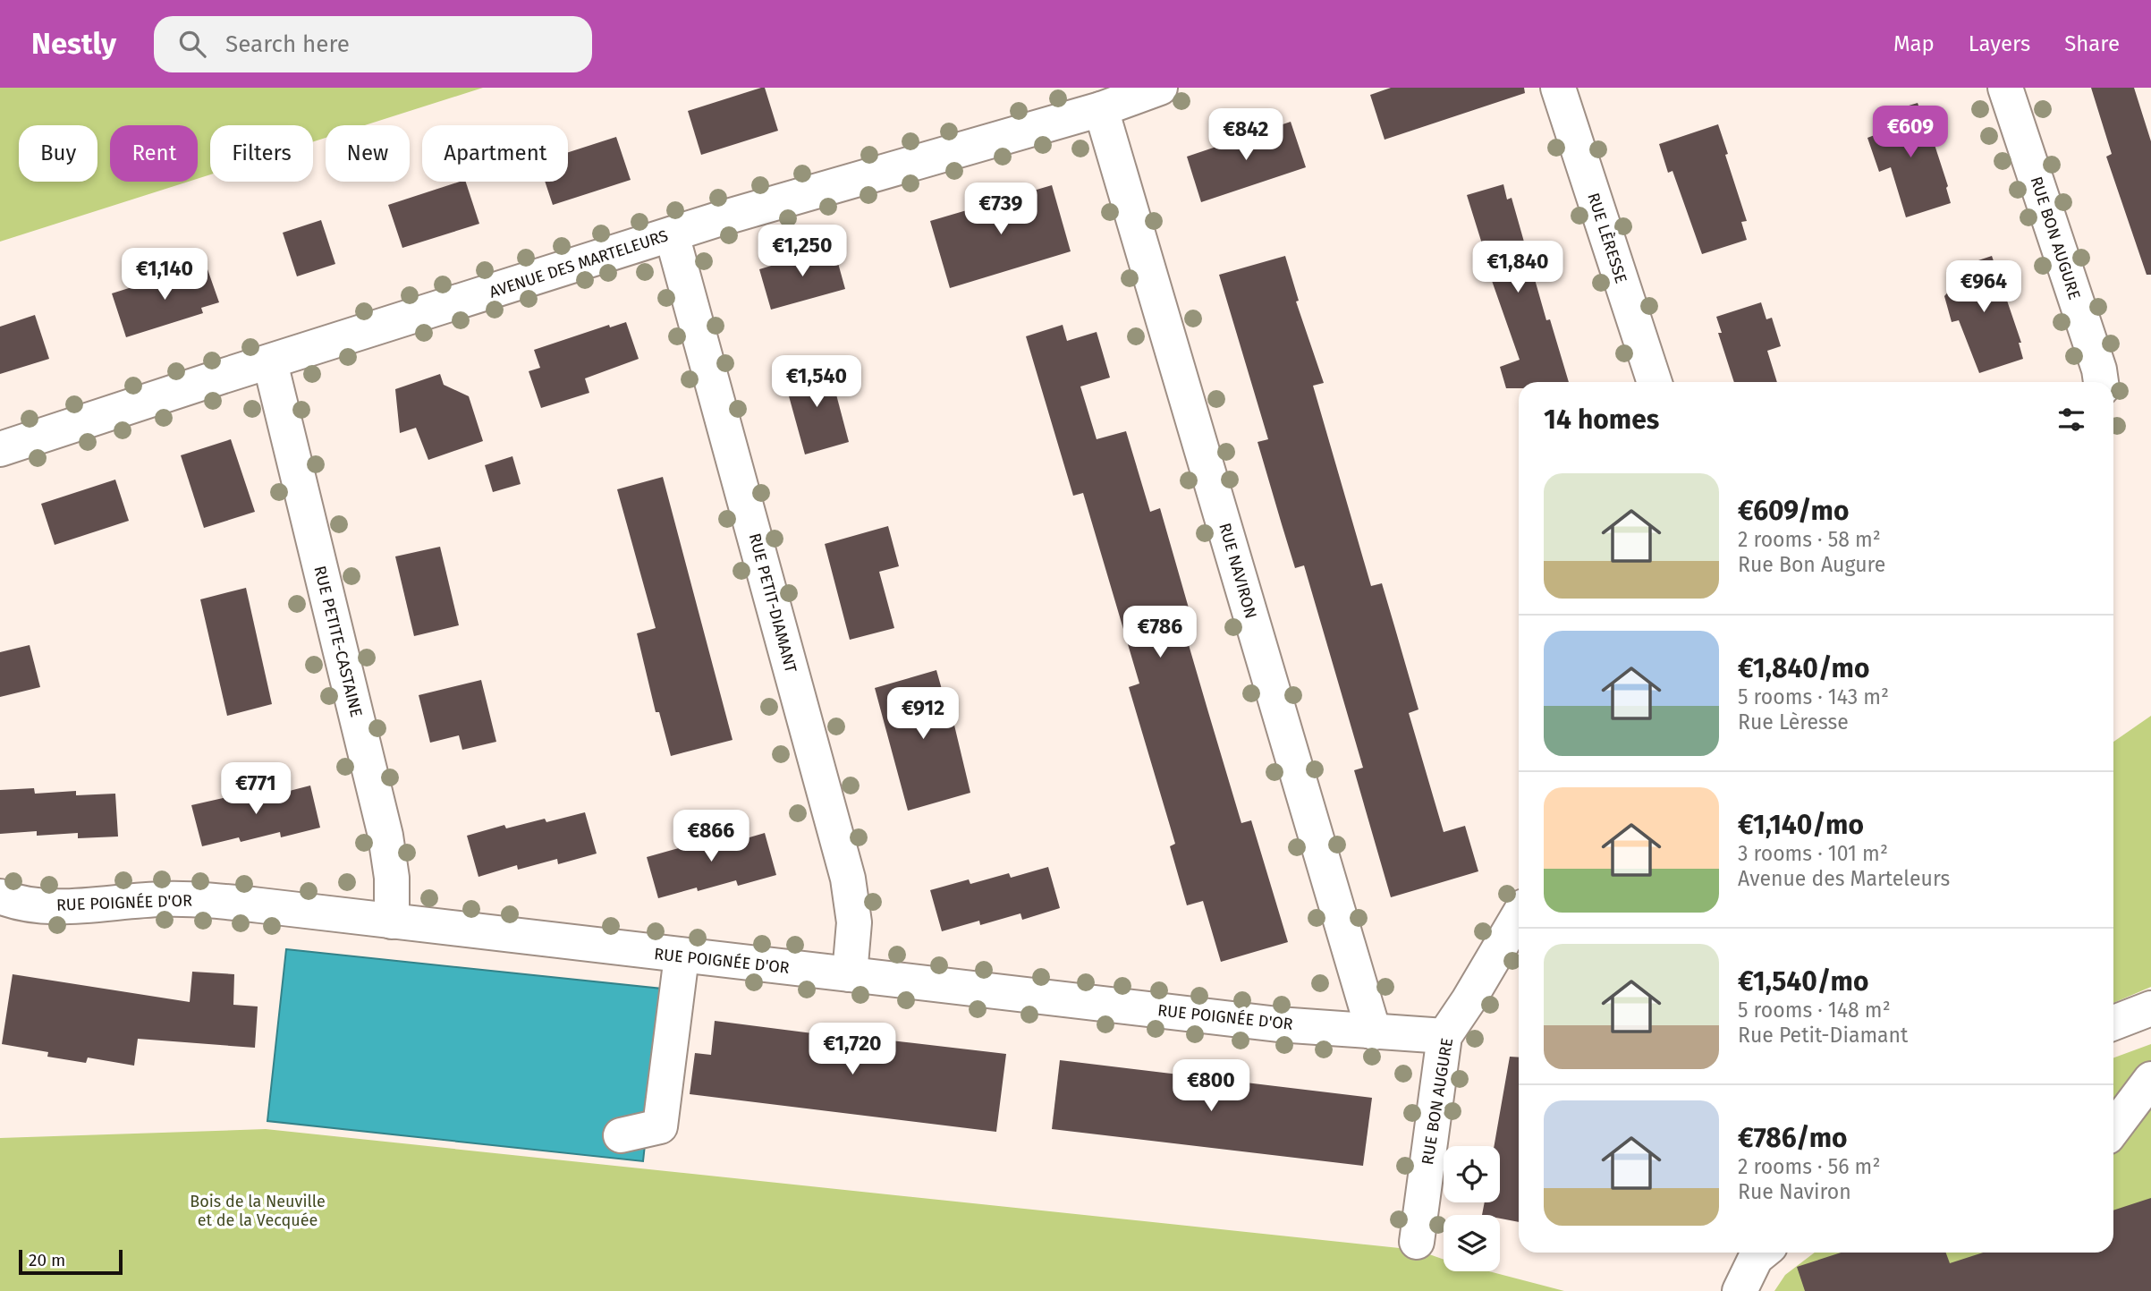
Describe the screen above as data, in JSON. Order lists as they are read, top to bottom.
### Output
{
  "streets": {
    "street": [
      "RUE LÈRESSE",
      "RUE BON AUGURE",
      "AVENUE DES MARTELEURS",
      "RUE NAVIRON",
      "RUE PETIT-DIAMANT",
      "RUE PETITE-CASTAINE",
      "RUE POIGNÉE D'OR"
    ]
  },
  "crossings": [
    ["RUE BON AUGURE", "RUE POIGNÉE D'OR"],
    ["AVENUE DES MARTELEURS", "RUE NAVIRON"],
    ["AVENUE DES MARTELEURS", "RUE PETIT-DIAMANT"],
    ["AVENUE DES MARTELEURS", "RUE PETITE-CASTAINE"],
    ["RUE NAVIRON", "RUE POIGNÉE D'OR"],
    ["RUE PETIT-DIAMANT", "RUE POIGNÉE D'OR"],
    ["RUE PETITE-CASTAINE", "RUE POIGNÉE D'OR"]
  ],
  "parks": ["Bois de la Neuville et de la Vecquée"],
  "scale_bar": "20 m",
  "page": {
    "header": "Nestly",
    "search": "Search here",
    "nav": ["Map", "Layers", "Share"],
    "price": [
      "€609",
      "€842",
      "€739",
      "€1,250",
      "€1,840",
      "€1,140",
      "€964",
      "€1,540",
      "€786",
      "€912",
      "€771",
      "€866",
      "€1,720",
      "€800"
    ],
    "chip": [
      "Buy",
      "Rent",
      "Filters",
      "New",
      "Apartment"
    ],
    "heading": "14 homes",
    "list": [
      {
        "name": "€609/mo",
        "note": "2 rooms · 58 m² · Rue Bon Augure"
      },
      {
        "name": "€1,840/mo",
        "note": "5 rooms · 143 m² · Rue Lèresse"
      },
      {
        "name": "€1,140/mo",
        "note": "3 rooms · 101 m² · Avenue des Marteleurs"
      },
      {
        "name": "€1,540/mo",
        "note": "5 rooms · 148 m² · Rue Petit-Diamant"
      },
      {
        "name": "€786/mo",
        "note": "2 rooms · 56 m² · Rue Naviron"
      }
    ],
    "scale": "20 m"
  }
}
